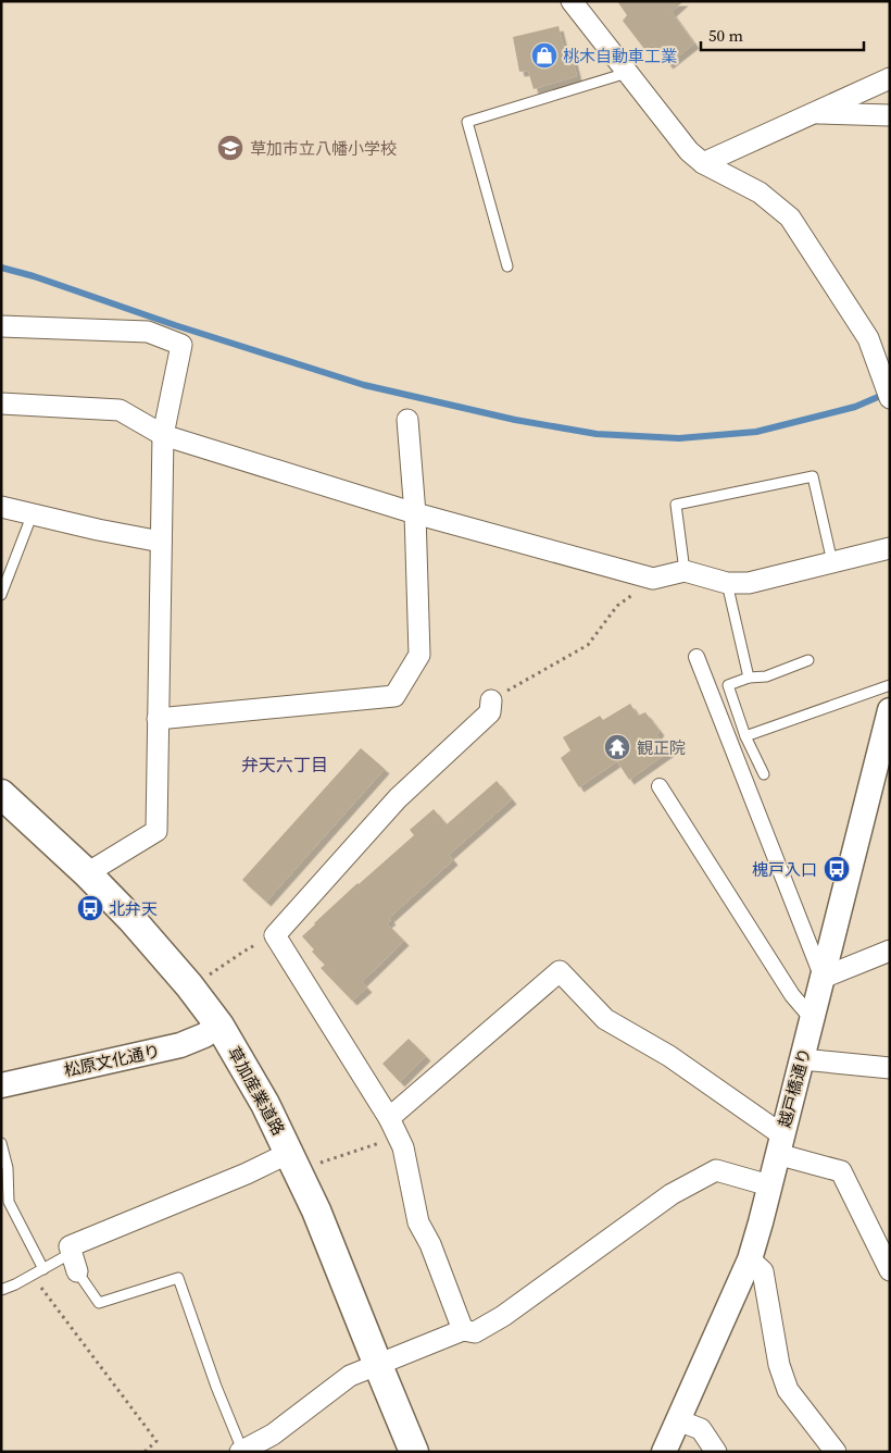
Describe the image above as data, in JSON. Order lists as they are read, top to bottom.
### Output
{
  "streets": {
    "main road": ["草加産業道路"],
    "street": ["松原文化通り", "越戸橋通り"]
  },
  "crossings": [
    ["松原文化通り", "草加産業道路"]
  ],
  "districts": ["弁天六丁目"],
  "places": {
    "shop": ["桃木自動車工業"],
    "school or university": ["草加市立八幡小学校"],
    "temple": ["観正院"],
    "bus stop": ["槐戸入口", "北弁天"]
  },
  "scale_bar": "50 m"
}
